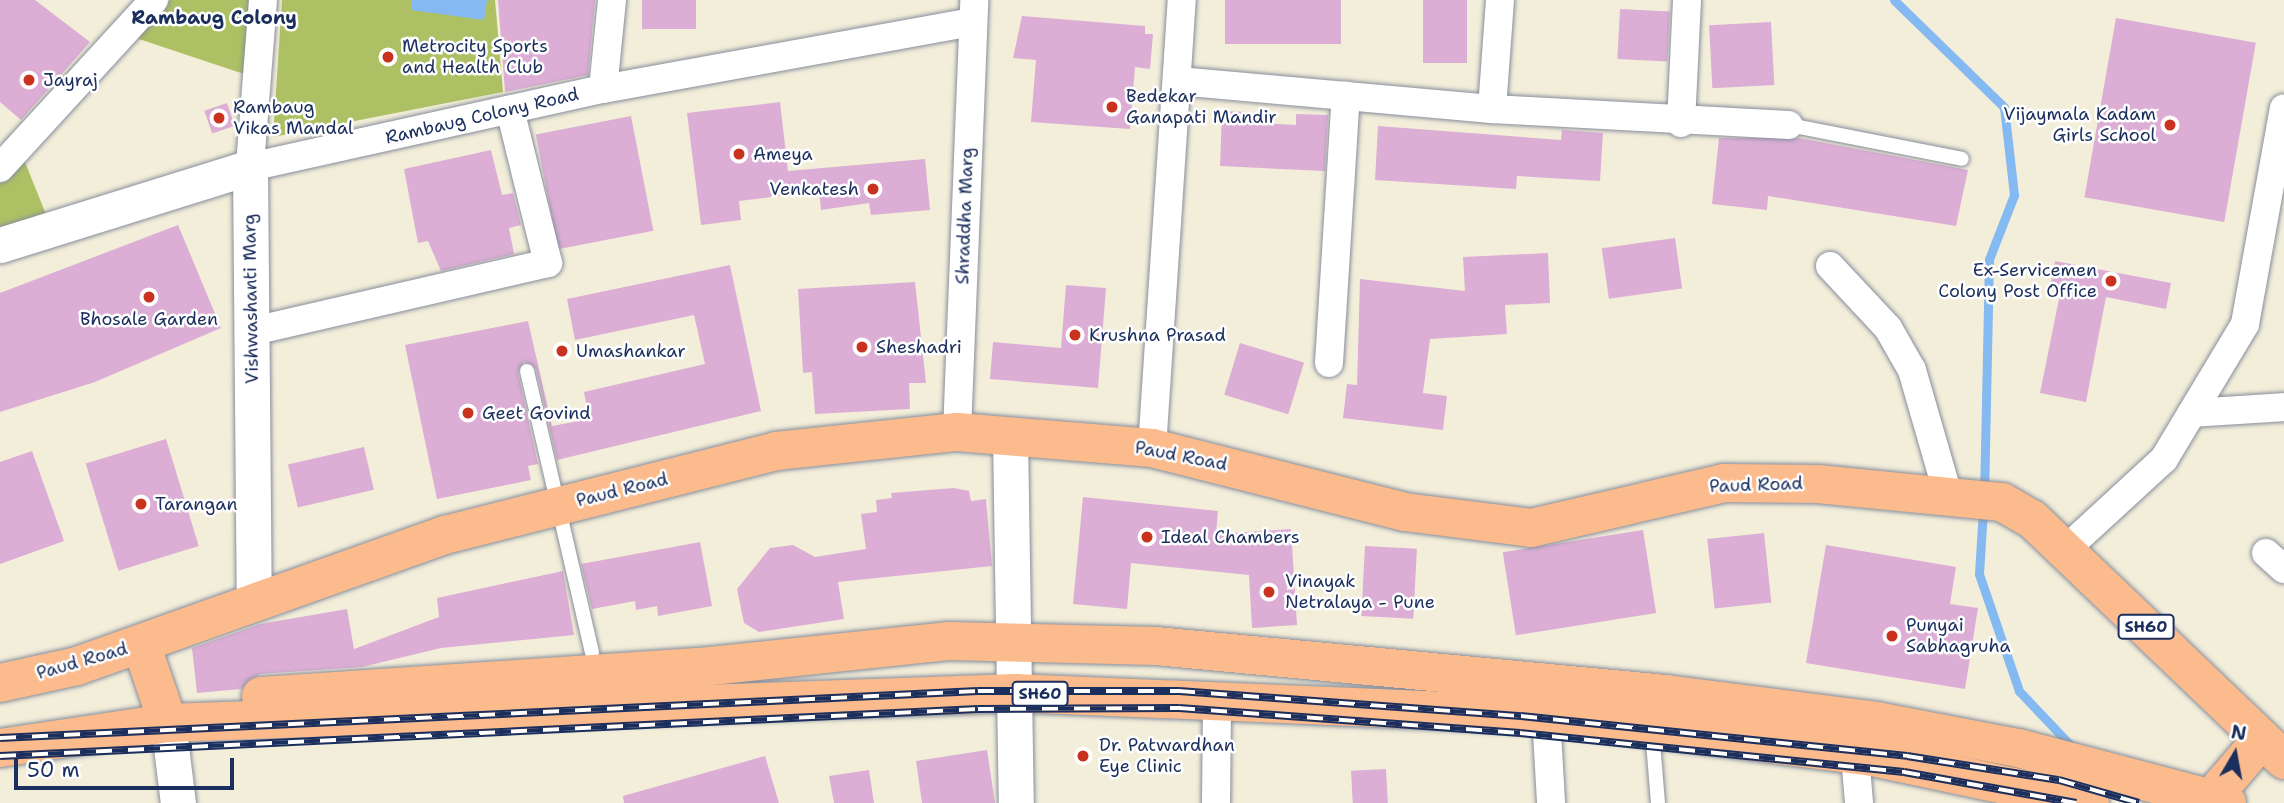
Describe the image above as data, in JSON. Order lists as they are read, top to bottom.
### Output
{
  "streets": {
    "main road": ["Paud Road", "SH60"],
    "street": ["Rambaug Colony Road", "Shraddha Marg", "Vishwashanti Marg"]
  },
  "crossings": [
    ["Rambaug Colony Road", "Shraddha Marg"],
    ["Rambaug Colony Road", "Vishwashanti Marg"],
    ["Shraddha Marg", "Paud Road"],
    ["Vishwashanti Marg", "Paud Road"]
  ],
  "districts": ["Rambaug Colony"],
  "places": [
    "Metrocity Sports and Health Club",
    "Jayraj",
    "Bedekar Ganapati Mandir",
    "Rambaug Vikas Mandal",
    "Vijaymala Kadam Girls School",
    "Ameya",
    "Venkatesh",
    "Ex-Servicemen Colony Post Office",
    "Bhosale Garden",
    "Krushna Prasad",
    "Sheshadri",
    "Umashankar",
    "Geet Govind",
    "Tarangan",
    "Ideal Chambers",
    "Vinayak Netralaya - Pune",
    "Punyai Sabhagruha",
    "Dr. Patwardhan Eye Clinic"
  ],
  "scale_bar": "50 m",
  "north": "top"
}
